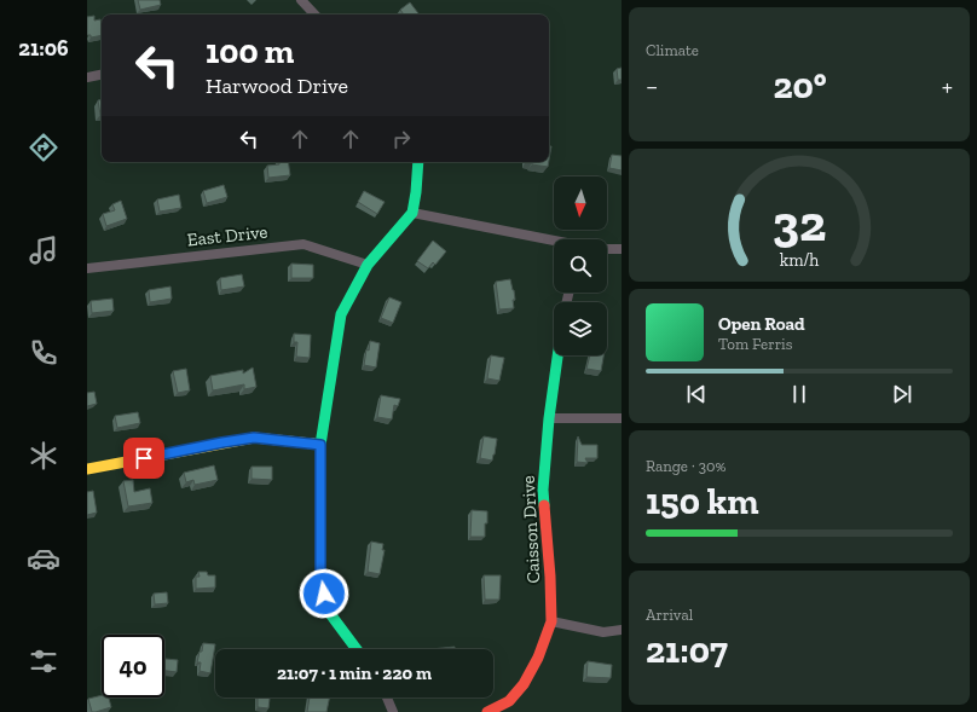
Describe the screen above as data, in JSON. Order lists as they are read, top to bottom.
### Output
{
  "streets": {
    "street": ["East Drive", "Caisson Drive"]
  },
  "north": "bottom",
  "page": {
    "tabs": "21:06",
    "tile": [
      "Climate",
      ["Range · 30%", "150 km"],
      ["Arrival", "21:07"]
    ],
    "turn": ["100 m", "Harwood Drive"],
    "heat": ["−", "20°", "+"],
    "song": ["Open Road", "Tom Ferris"],
    "limit": "40",
    "trip": "21:07 · 1 min · 220 m",
    "gauge": ["32", "km/h"]
  }
}
